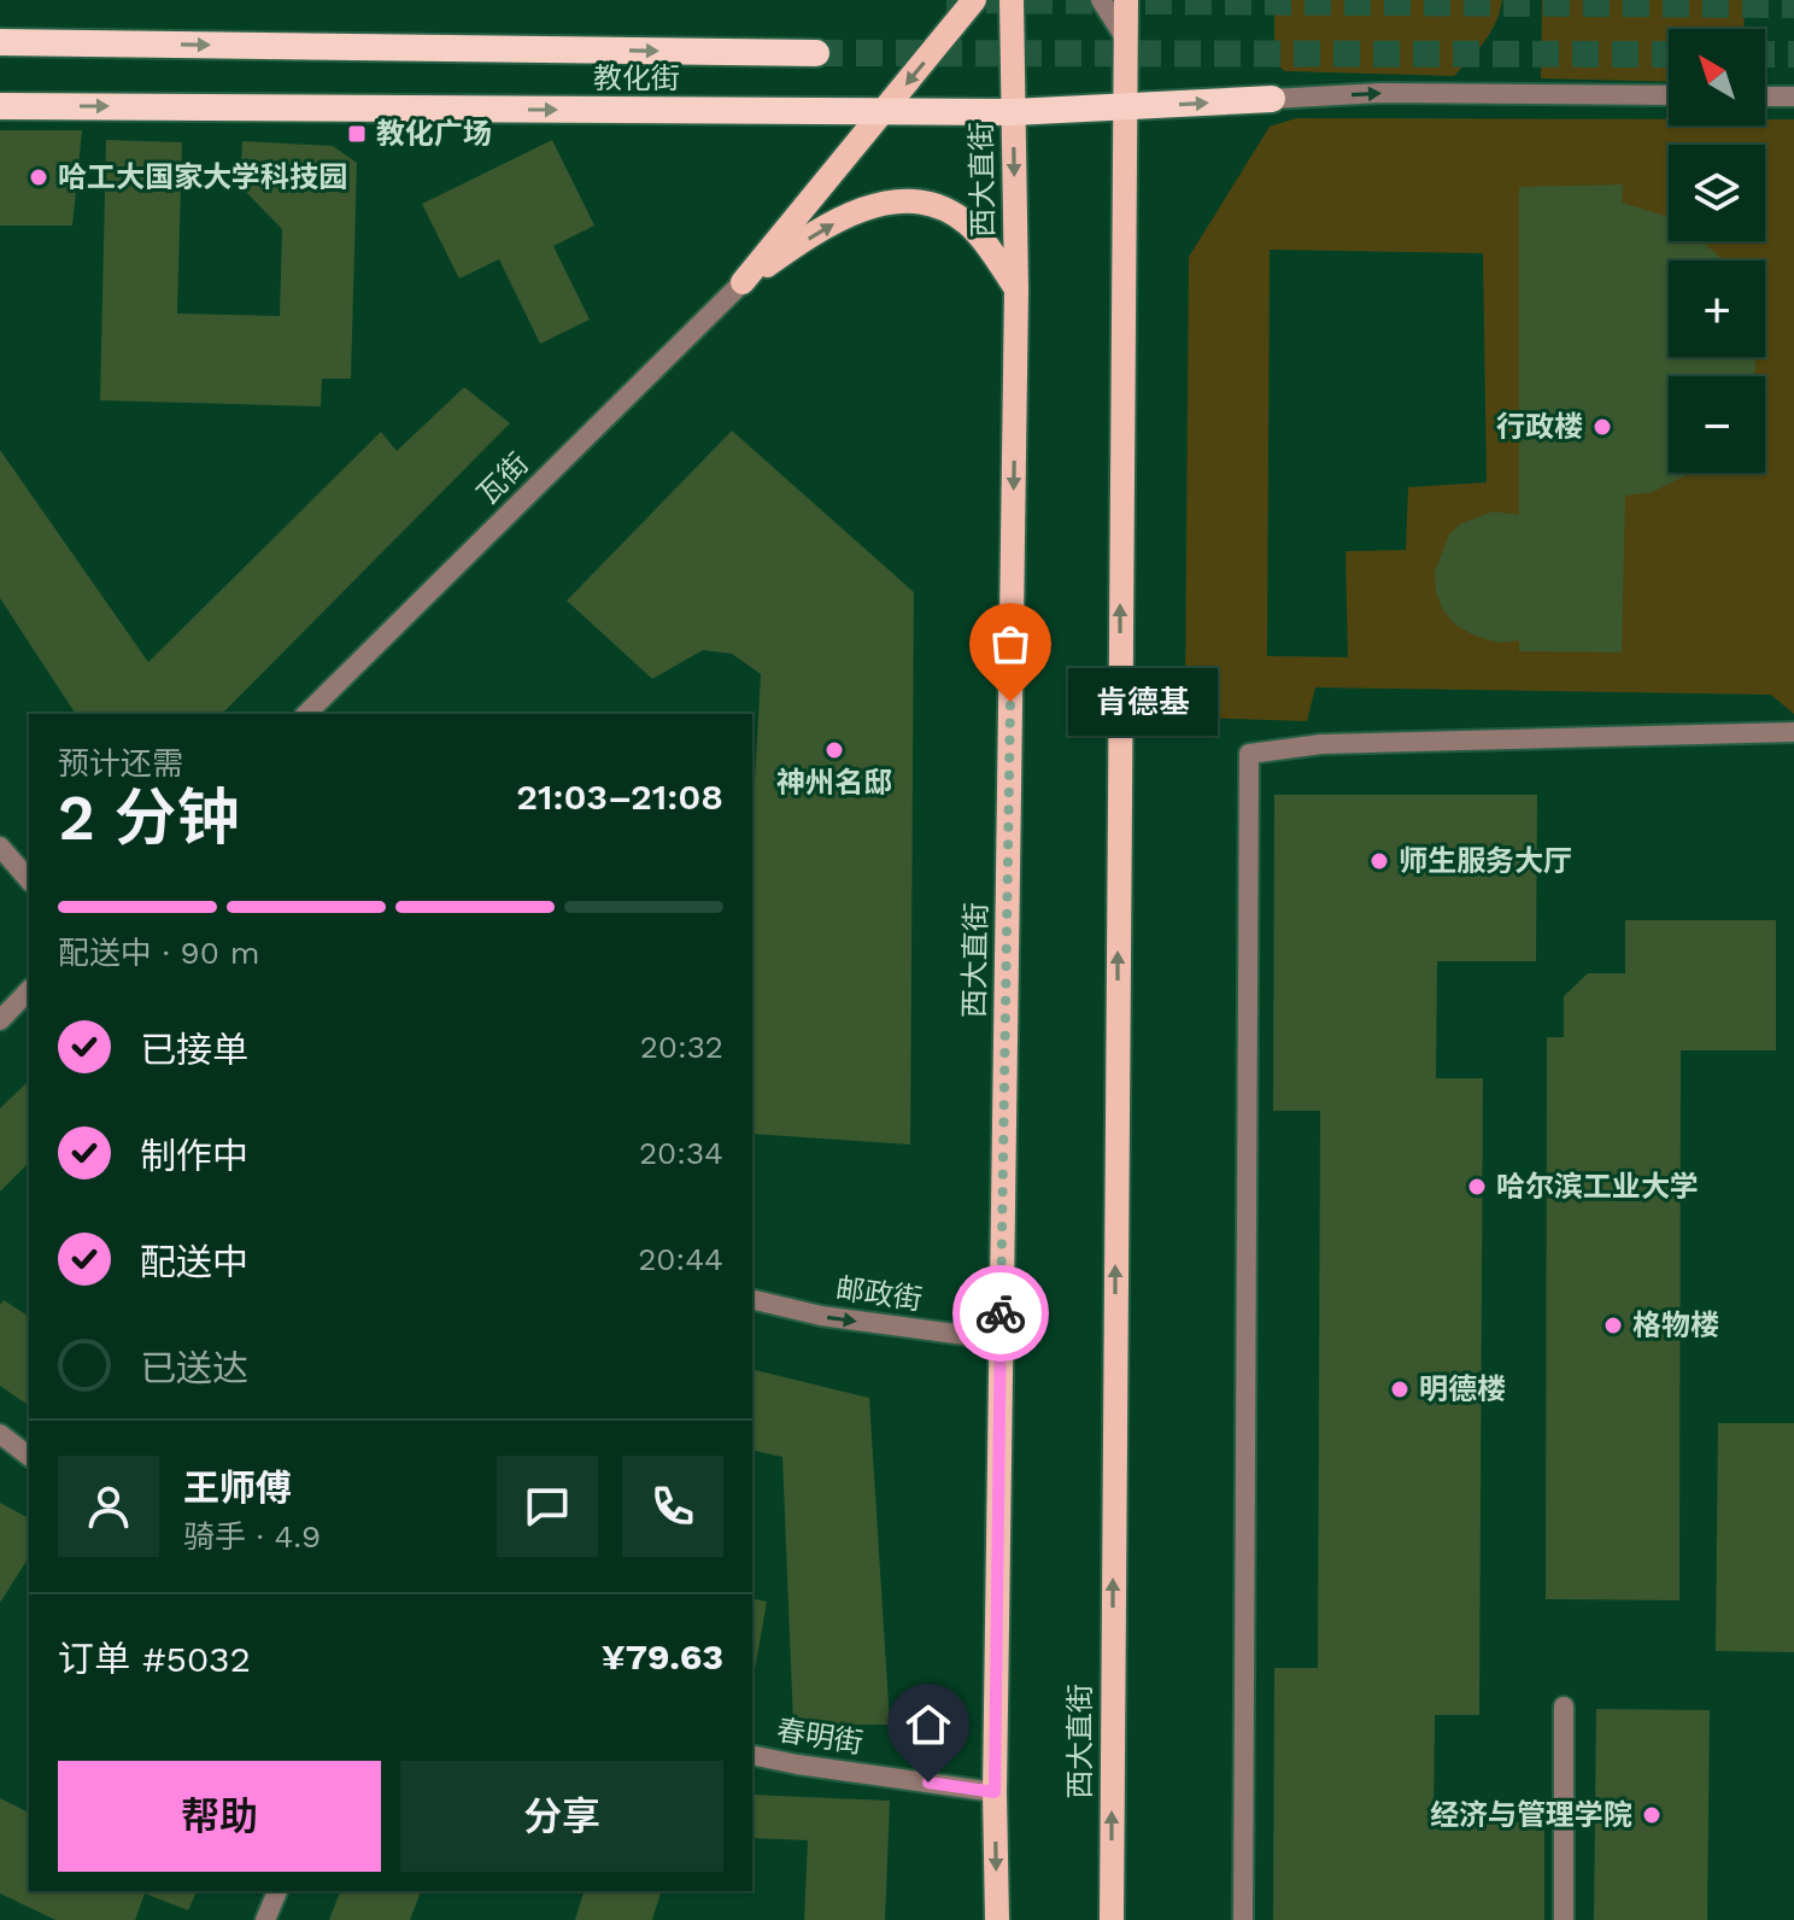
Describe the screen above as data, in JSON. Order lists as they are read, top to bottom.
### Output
{
  "streets": {
    "highway": ["教化街"],
    "main road": ["西大直街"],
    "street": ["瓦街", "邮政街", "春明街"]
  },
  "crossings": [
    ["教化街", "西大直街"],
    ["西大直街", "邮政街"],
    ["西大直街", "春明街"]
  ],
  "one_way": ["教化街", "邮政街"],
  "places": {
    "transit": ["教化广场"],
    "other": [
      "哈工大国家大学科技园",
      "行政楼",
      "肯德基",
      "神州名邸",
      "师生服务大厅",
      "哈尔滨工业大学",
      "格物楼",
      "明德楼",
      "经济与管理学院"
    ]
  },
  "north": "top left",
  "page": {
    "map_buttons": ["+", "−"],
    "bubble": "肯德基",
    "heading": ["2 分钟", "预计还需", "21:03–21:08"],
    "panel": [
      "王师傅",
      "骑手 · 4.9",
      "订单 #5032",
      "¥79.63"
    ],
    "bar": "配送中 · 90 m",
    "list": [
      ["已接单", "20:32"],
      ["制作中", "20:34"],
      ["配送中", "20:44"],
      "已送达"
    ],
    "buttons": ["帮助", "分享"]
  }
}
